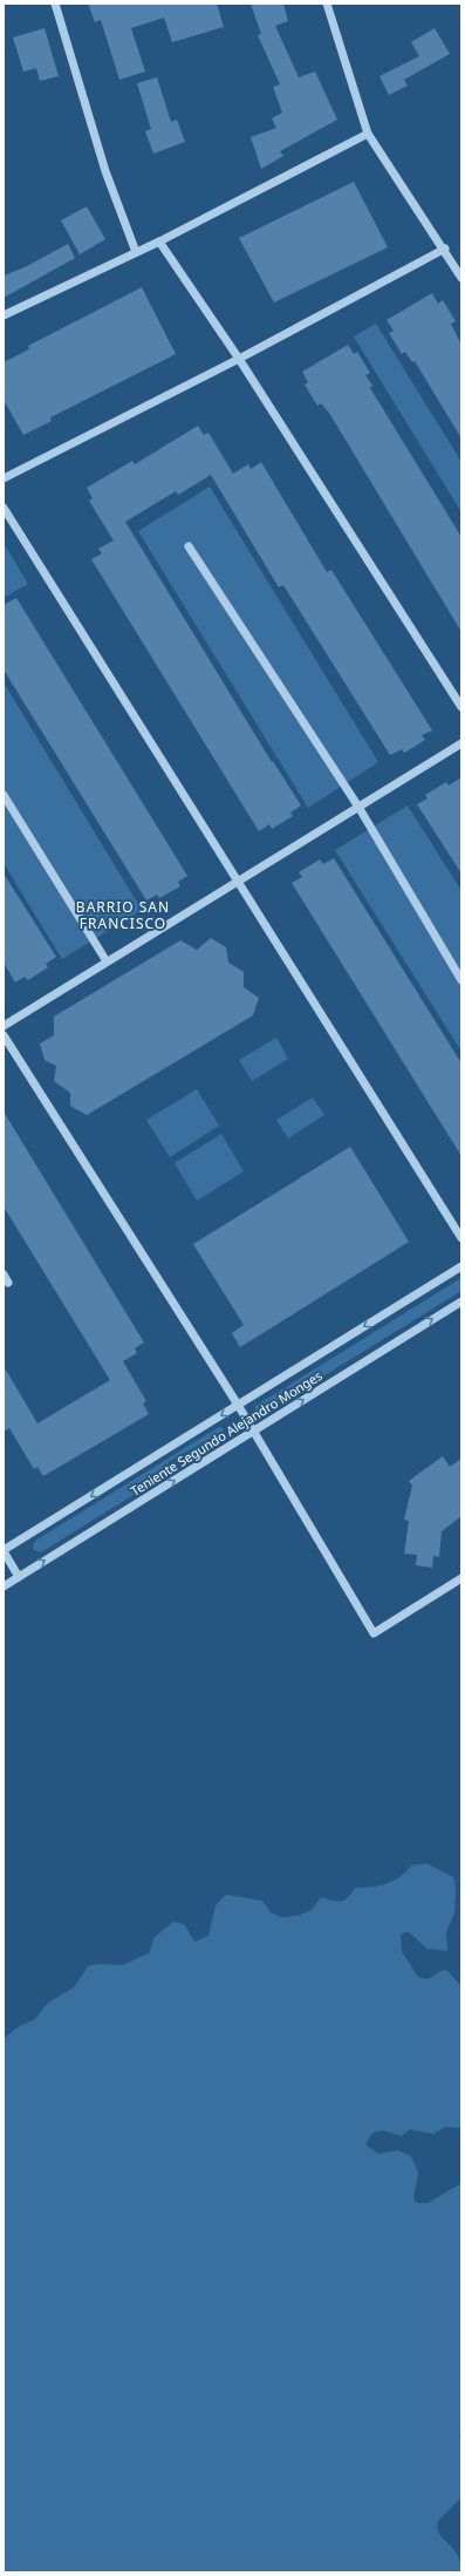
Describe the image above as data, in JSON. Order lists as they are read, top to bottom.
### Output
{
  "streets": {
    "street": ["Teniente Segundo Alejandro Monges"]
  },
  "districts": ["BARRIO SAN FRANCISCO"]
}
